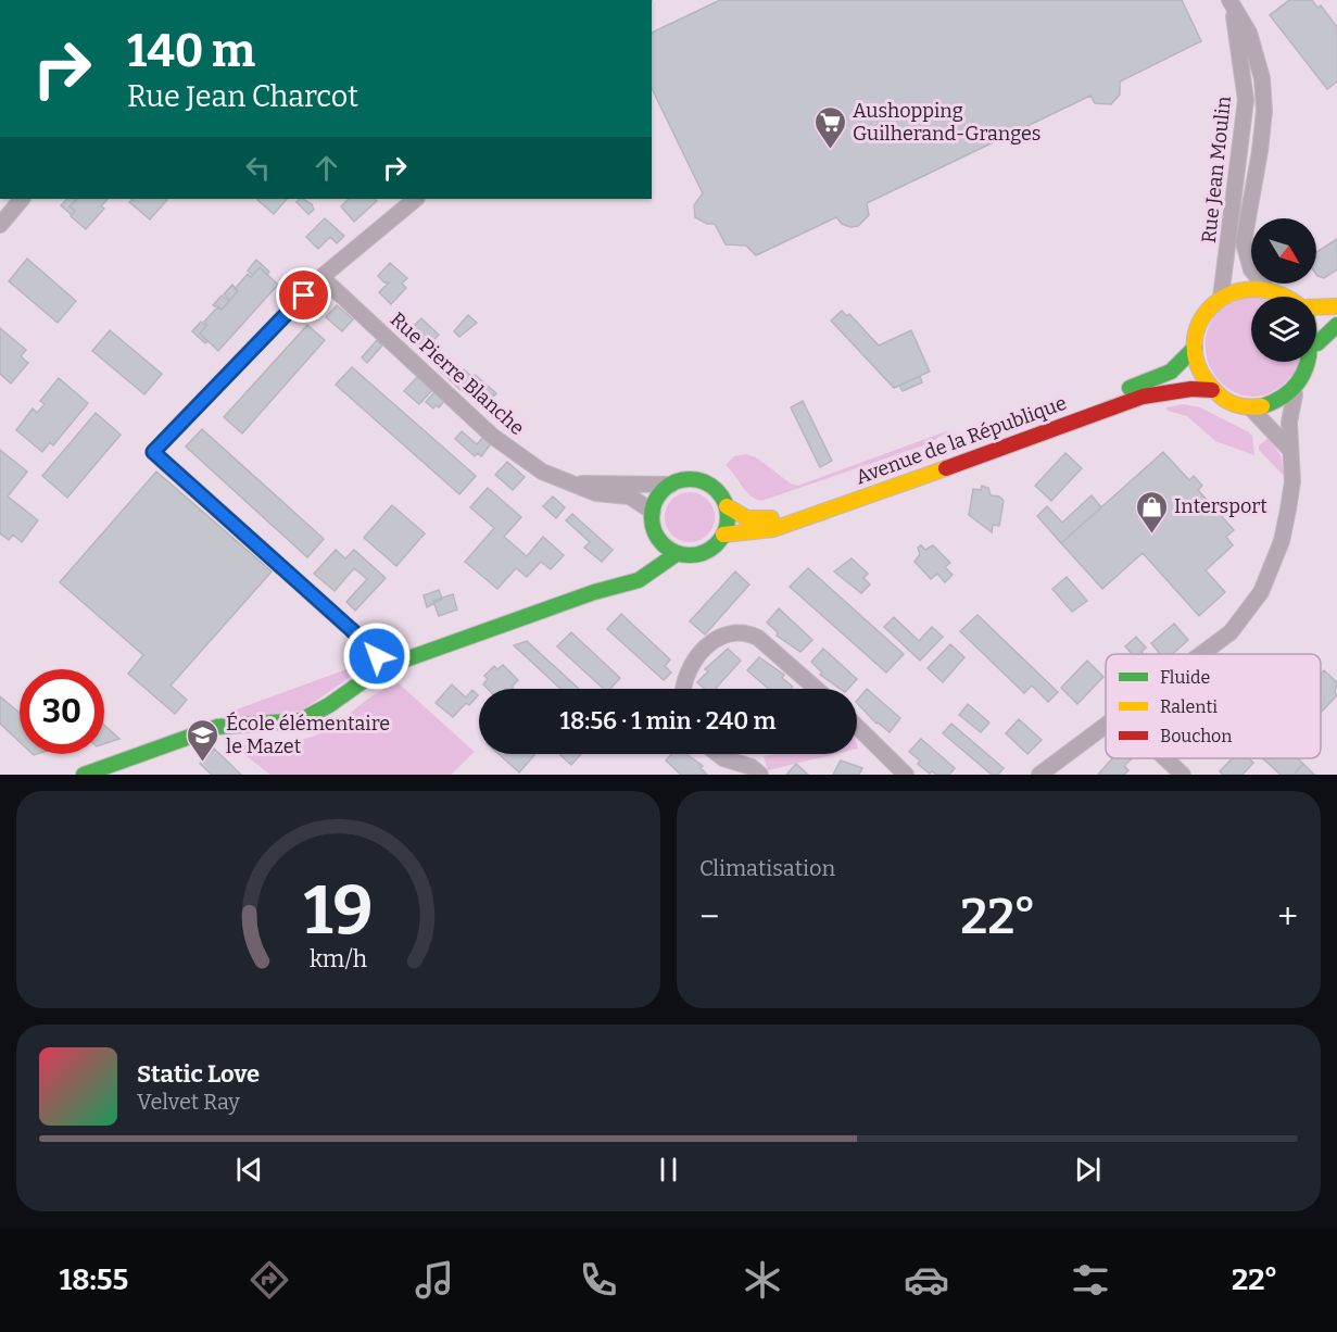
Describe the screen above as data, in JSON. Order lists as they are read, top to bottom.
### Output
{
  "streets": {
    "main road": ["Avenue de la République"],
    "street": ["Rue Jean Moulin", "Rue Pierre Blanche"]
  },
  "crossings": [
    ["Rue Pierre Blanche", "Avenue de la République"]
  ],
  "places": {
    "supermarket": ["Aushopping Guilherand-Granges"],
    "shop": ["Intersport"],
    "school or university": ["École élémentaire le Mazet"]
  },
  "legend": ["Fluide", "Ralenti", "Bouchon"],
  "north": "bottom right",
  "page": {
    "turn": ["140 m", "Rue Jean Charcot"],
    "limit": "30",
    "trip": "18:56 · 1 min · 240 m",
    "tile": "Climatisation",
    "heat": ["−", "22°", "+"],
    "song": ["Static Love", "Velvet Ray"],
    "tabs": ["18:55", "22°"],
    "gauge": ["19", "km/h"]
  }
}
